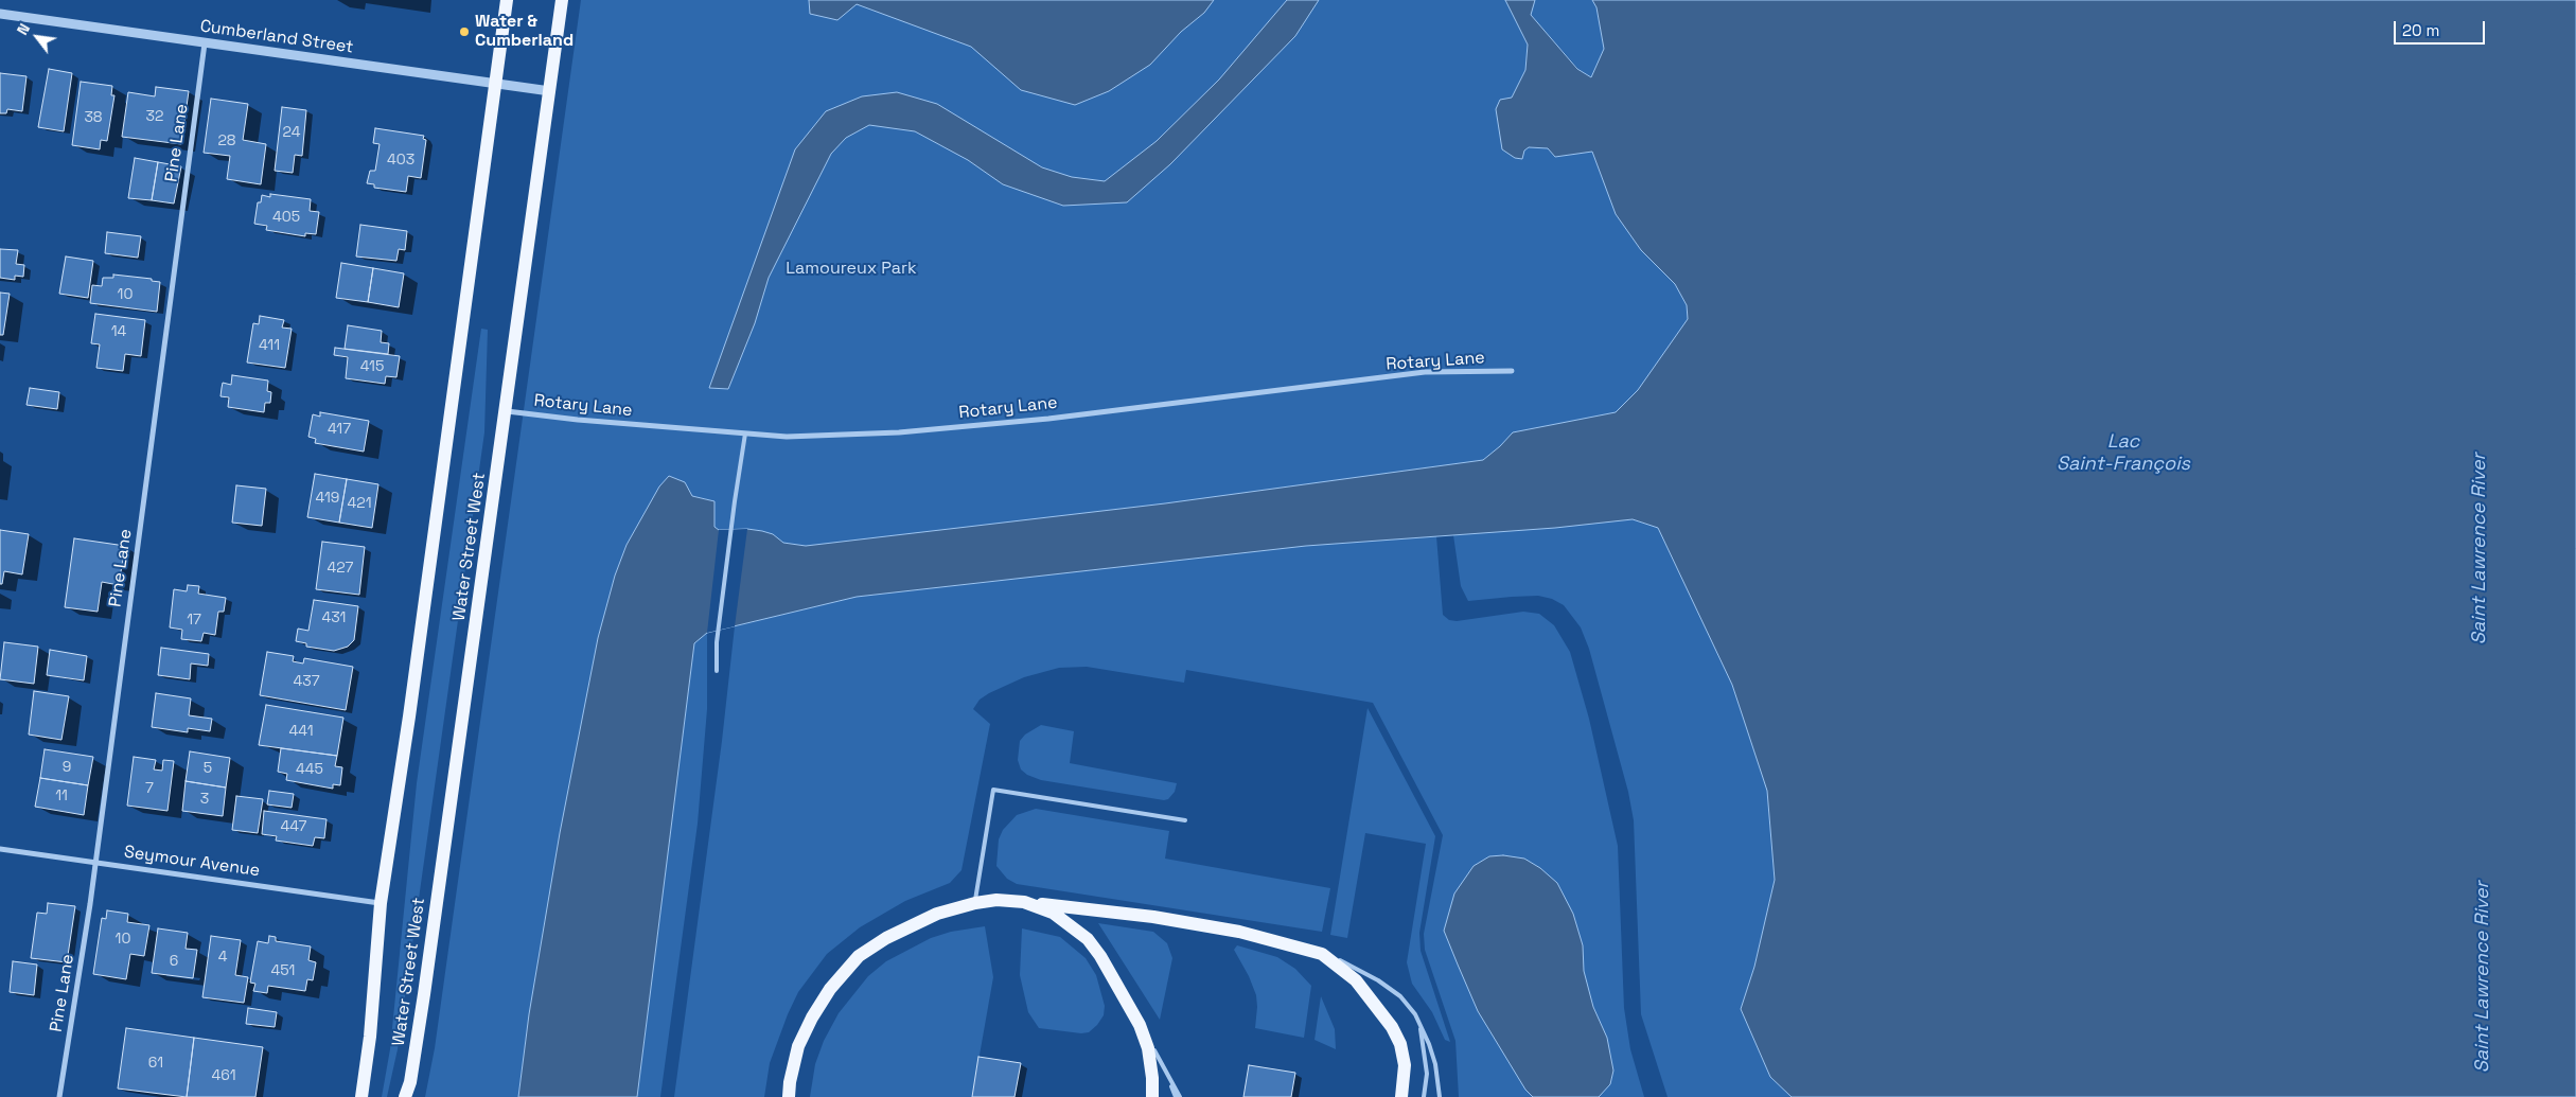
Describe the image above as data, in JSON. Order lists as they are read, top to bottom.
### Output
{
  "streets": {
    "main road": ["Water Street West"],
    "street": [
      "Cumberland Street",
      "Pine Lane",
      "Rotary Lane",
      "Seymour Avenue"
    ]
  },
  "crossings": [
    ["Cumberland Street", "Pine Lane"],
    ["Cumberland Street", "Water Street West"],
    ["Pine Lane", "Seymour Avenue"],
    ["Rotary Lane", "Water Street West"],
    ["Water Street West", "Seymour Avenue"]
  ],
  "water": ["Lac Saint-François", "Saint Lawrence River"],
  "parks": ["Lamoureux Park"],
  "places": ["Water & Cumberland"],
  "house_numbers": [
    "32",
    "38",
    "24",
    "28",
    "403",
    "405",
    "10",
    "14",
    "411",
    "415",
    "417",
    "419",
    "421",
    "427",
    "431",
    "17",
    "437",
    "441",
    "9",
    "5",
    "445",
    "7",
    "11",
    "3",
    "447",
    "10",
    "4",
    "6",
    "451",
    "61",
    "461"
  ],
  "scale_bar": "20 m",
  "north": "top left"
}
